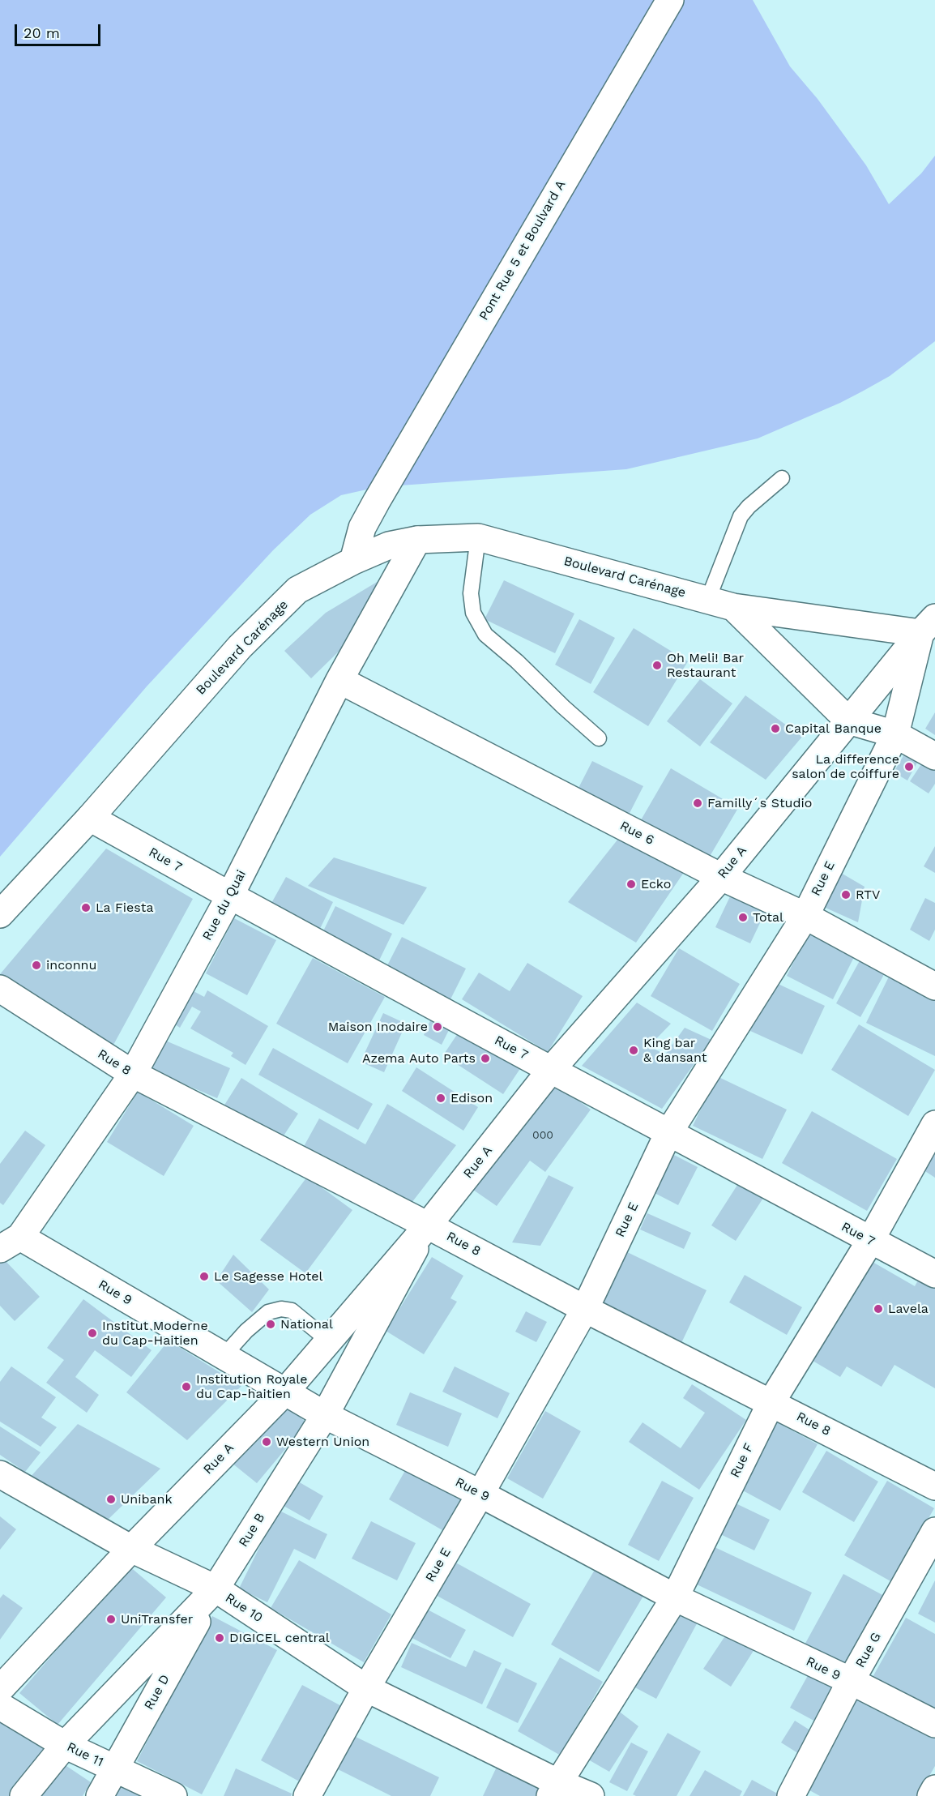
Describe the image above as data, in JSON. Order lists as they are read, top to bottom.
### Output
{
  "streets": {
    "street": [
      "Pont Rue 5 et Boulvard A",
      "Boulevard Carénage",
      "Rue 6",
      "Rue 7",
      "Rue A",
      "Rue E",
      "Rue du Quai",
      "Rue 8",
      "Rue 9",
      "Rue F",
      "Rue B",
      "Rue 10",
      "Rue G",
      "Rue D",
      "Rue 11"
    ]
  },
  "crossings": [
    ["Pont Rue 5 et Boulvard A", "Boulevard Carénage"],
    ["Boulevard Carénage", "Rue 7"],
    ["Boulevard Carénage", "Rue A"],
    ["Boulevard Carénage", "Rue E"],
    ["Boulevard Carénage", "Rue du Quai"],
    ["Rue 6", "Rue A"],
    ["Rue 6", "Rue E"],
    ["Rue 6", "Rue du Quai"],
    ["Rue 7", "Rue A"],
    ["Rue 7", "Rue E"],
    ["Rue 7", "Rue du Quai"],
    ["Rue 7", "Rue F"],
    ["Rue A", "Rue E"],
    ["Rue A", "Rue 8"],
    ["Rue A", "Rue 9"],
    ["Rue A", "Rue B"],
    ["Rue A", "Rue 10"],
    ["Rue E", "Rue 8"],
    ["Rue E", "Rue 9"],
    ["Rue E", "Rue 10"],
    ["Rue du Quai", "Rue 8"],
    ["Rue du Quai", "Rue 9"],
    ["Rue 8", "Rue F"],
    ["Rue 8", "Rue B"],
    ["Rue 9", "Rue F"],
    ["Rue 9", "Rue B"],
    ["Rue 9", "Rue G"],
    ["Rue F", "Rue 10"],
    ["Rue B", "Rue 10"],
    ["Rue B", "Rue D"],
    ["Rue B", "Rue 11"],
    ["Rue 10", "Rue D"],
    ["Rue D", "Rue 11"]
  ],
  "places": [
    "Oh Meli! Bar Restaurant",
    "Capital Banque",
    "La difference salon de coiffure",
    "Familly´s Studio",
    "Ecko",
    "RTV",
    "La Fiesta",
    "Total",
    "inconnu",
    "Maison Inodaire",
    "King bar & dansant",
    "Azema Auto Parts",
    "Edison",
    "Le Sagesse Hotel",
    "Lavela",
    "National",
    "Institut Moderne du Cap-Haitien",
    "Institution Royale du Cap-haitien",
    "Western Union",
    "Unibank",
    "UniTransfer",
    "DIGICEL central"
  ],
  "house_numbers": ["000"],
  "scale_bar": "20 m"
}
